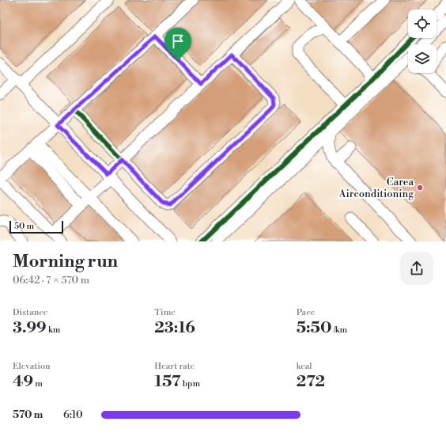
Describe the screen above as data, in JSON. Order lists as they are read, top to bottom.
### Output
{
  "places": ["Carea Airconditioning"],
  "scale_bar": "50 m",
  "page": {
    "scale": "50 m",
    "heading": ["Morning run", "06:42 · 7 × 570 m"],
    "stats": [
      ["Distance", "3.99 km"],
      ["Time", "23:16"],
      ["Pace", "5:50 /km"],
      ["Elevation", "49 m"],
      ["Heart rate", "157 bpm"],
      ["kcal", "272"]
    ],
    "list": [
      {
        "name": "570 m",
        "note": "6:10"
      }
    ]
  }
}
